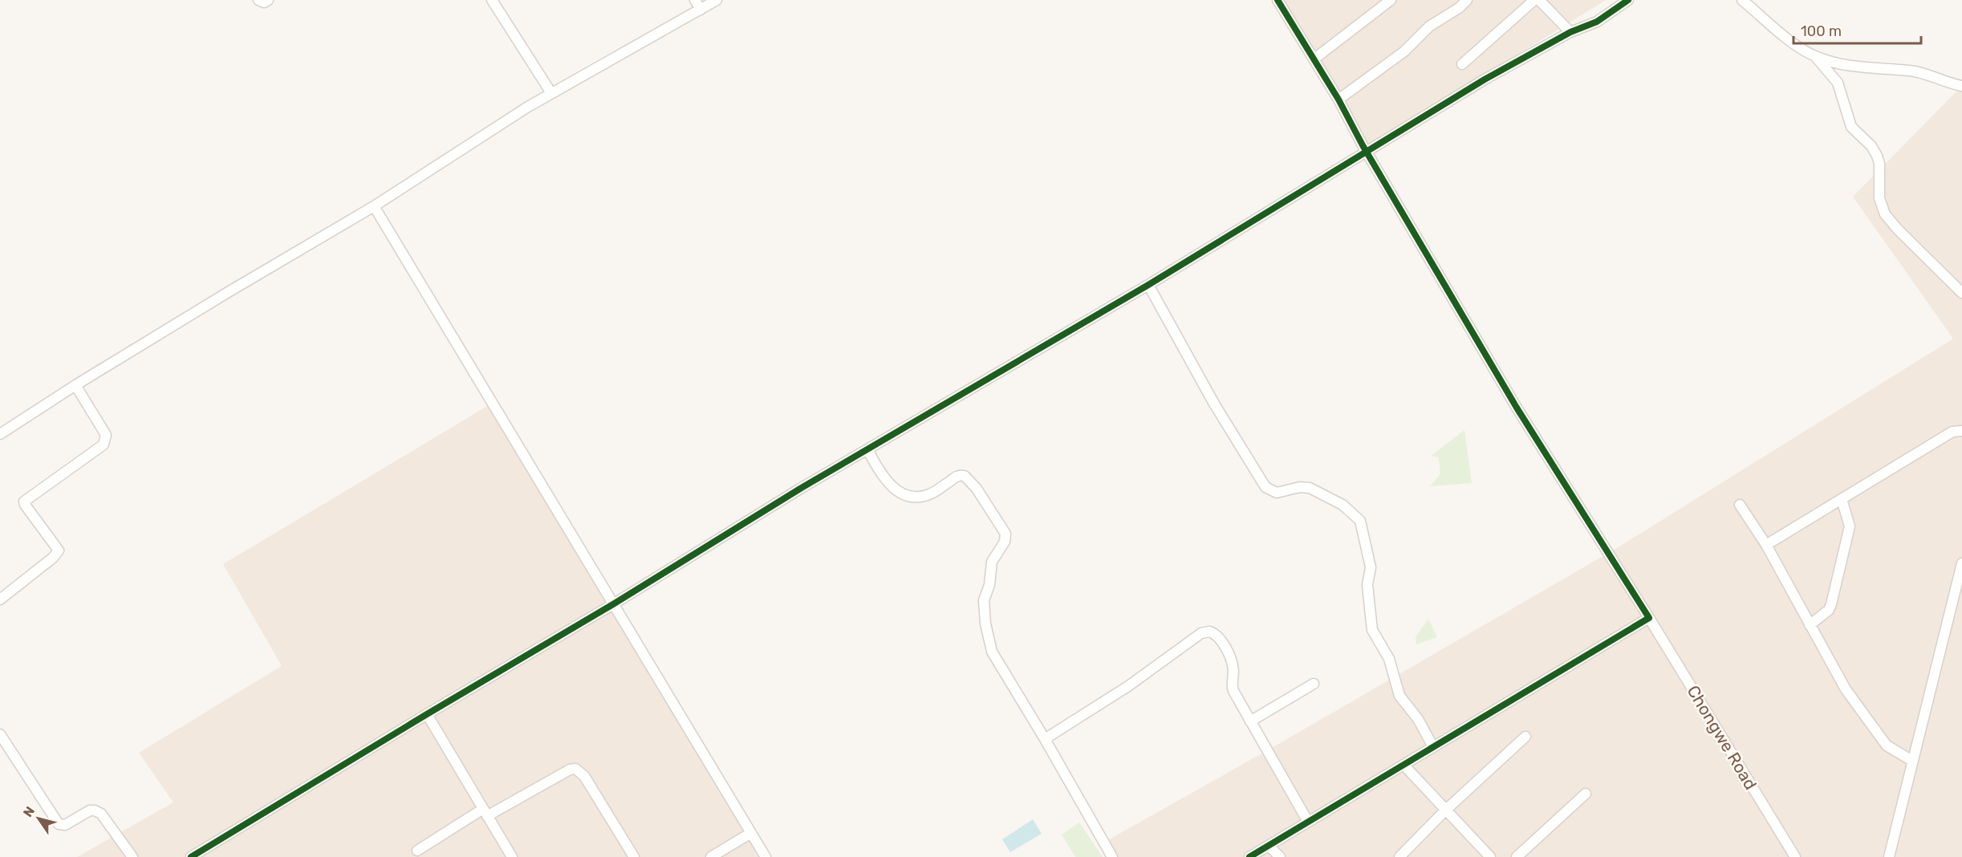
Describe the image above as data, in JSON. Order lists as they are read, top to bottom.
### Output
{
  "streets": {
    "street": ["Chongwe Road"]
  },
  "scale_bar": "100 m",
  "north": "top left"
}
